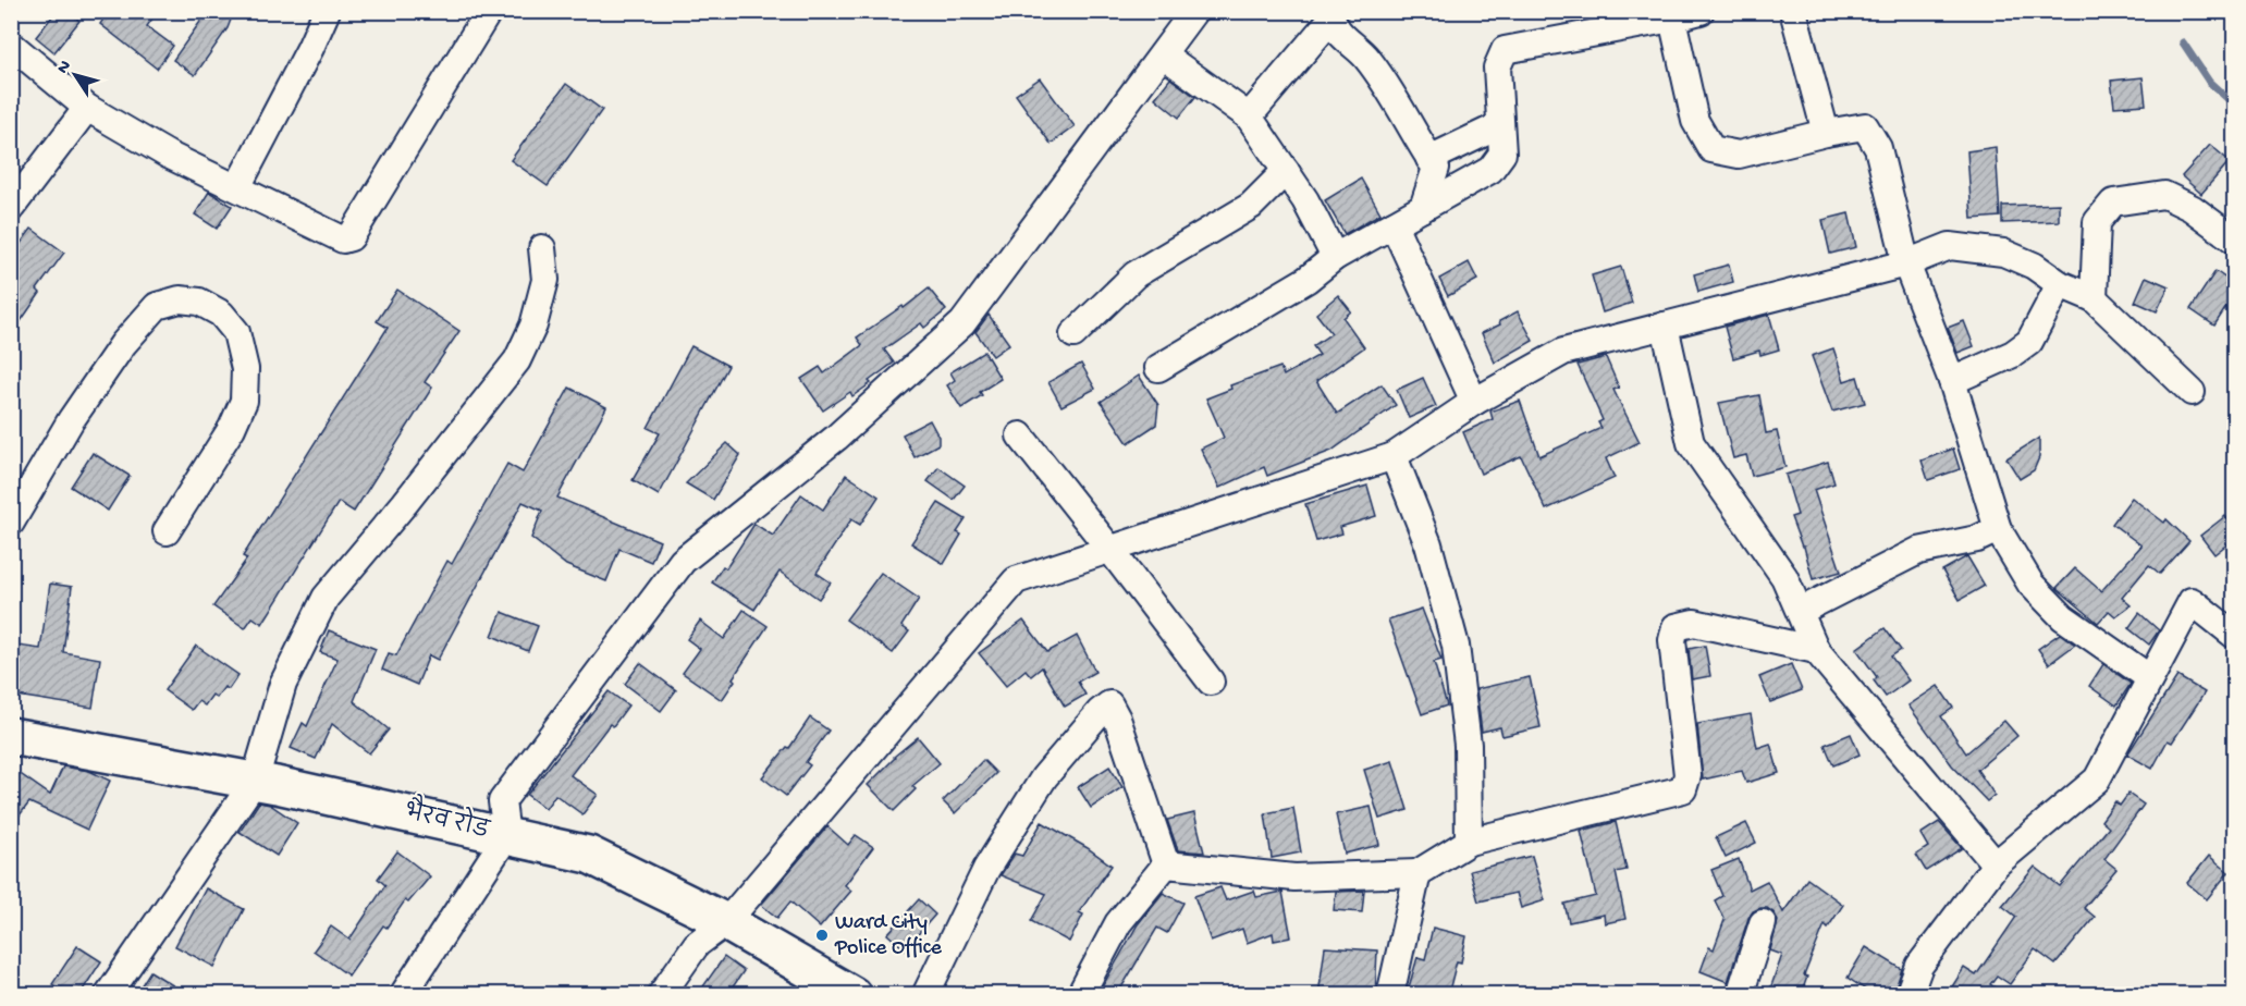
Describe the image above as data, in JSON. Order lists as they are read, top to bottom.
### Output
{
  "streets": {
    "main road": ["भैरव रोड"]
  },
  "places": ["Ward City Police Office"],
  "north": "top left"
}
